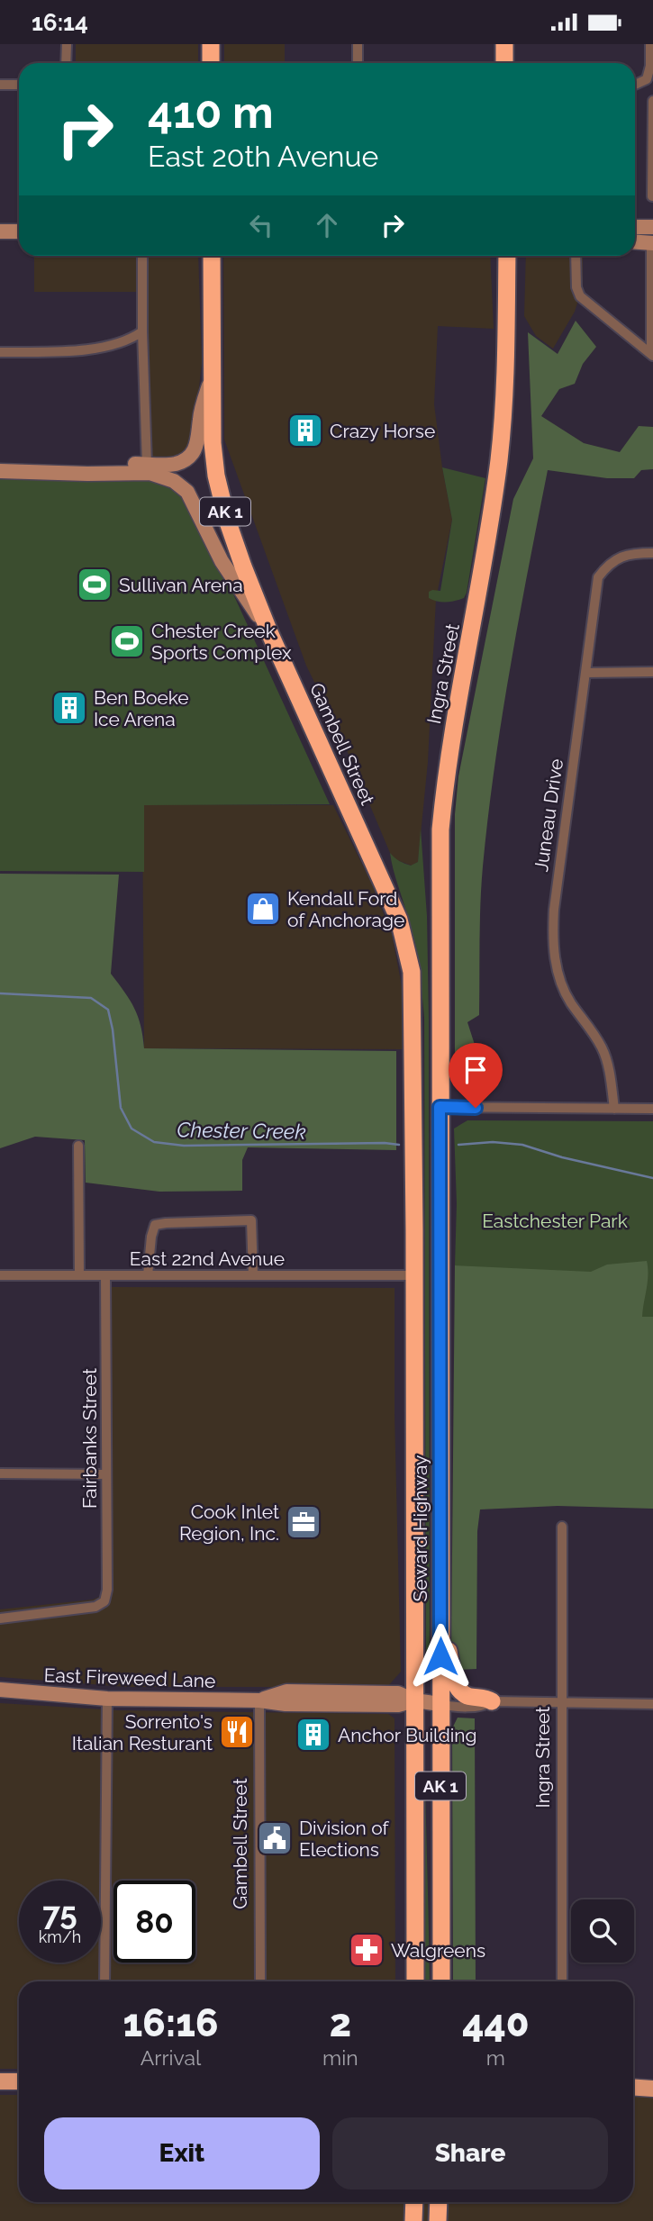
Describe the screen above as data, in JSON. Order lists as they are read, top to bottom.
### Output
{
  "streets": {
    "highway": [
      "AK 1",
      "Ingra Street",
      "Gambell Street",
      "Seward Highway"
    ],
    "street": [
      "Juneau Drive",
      "East 22nd Avenue",
      "Fairbanks Street",
      "East Fireweed Lane"
    ]
  },
  "crossings": [
    ["Ingra Street", "Seward Highway"],
    ["Ingra Street", "East Fireweed Lane"],
    ["Gambell Street", "Seward Highway"],
    ["Gambell Street", "East Fireweed Lane"],
    ["East 22nd Avenue", "Fairbanks Street"],
    ["East 22nd Avenue", "Seward Highway"],
    ["Seward Highway", "East Fireweed Lane"]
  ],
  "water": ["Chester Creek"],
  "parks": ["Eastchester Park"],
  "places": {
    "building": ["Crazy Horse", "Ben Boeke Ice Arena", "Anchor Building"],
    "sports": ["Sullivan Arena", "Chester Creek Sports Complex"],
    "shop": ["Kendall Ford of Anchorage"],
    "office": ["Cook Inlet Region, Inc."],
    "restaurant": ["Sorrento's Italian Resturant"],
    "public building": ["Division of Elections"],
    "pharmacy": ["Walgreens"]
  },
  "page": {
    "status": "16:14",
    "turn": ["410 m", "East 20th Avenue"],
    "speed": "75 km/h",
    "limit": "80",
    "eta": [
      "16:16",
      "Arrival",
      "2",
      "min",
      "440",
      "m"
    ],
    "buttons": ["Exit", "Share"]
  }
}
